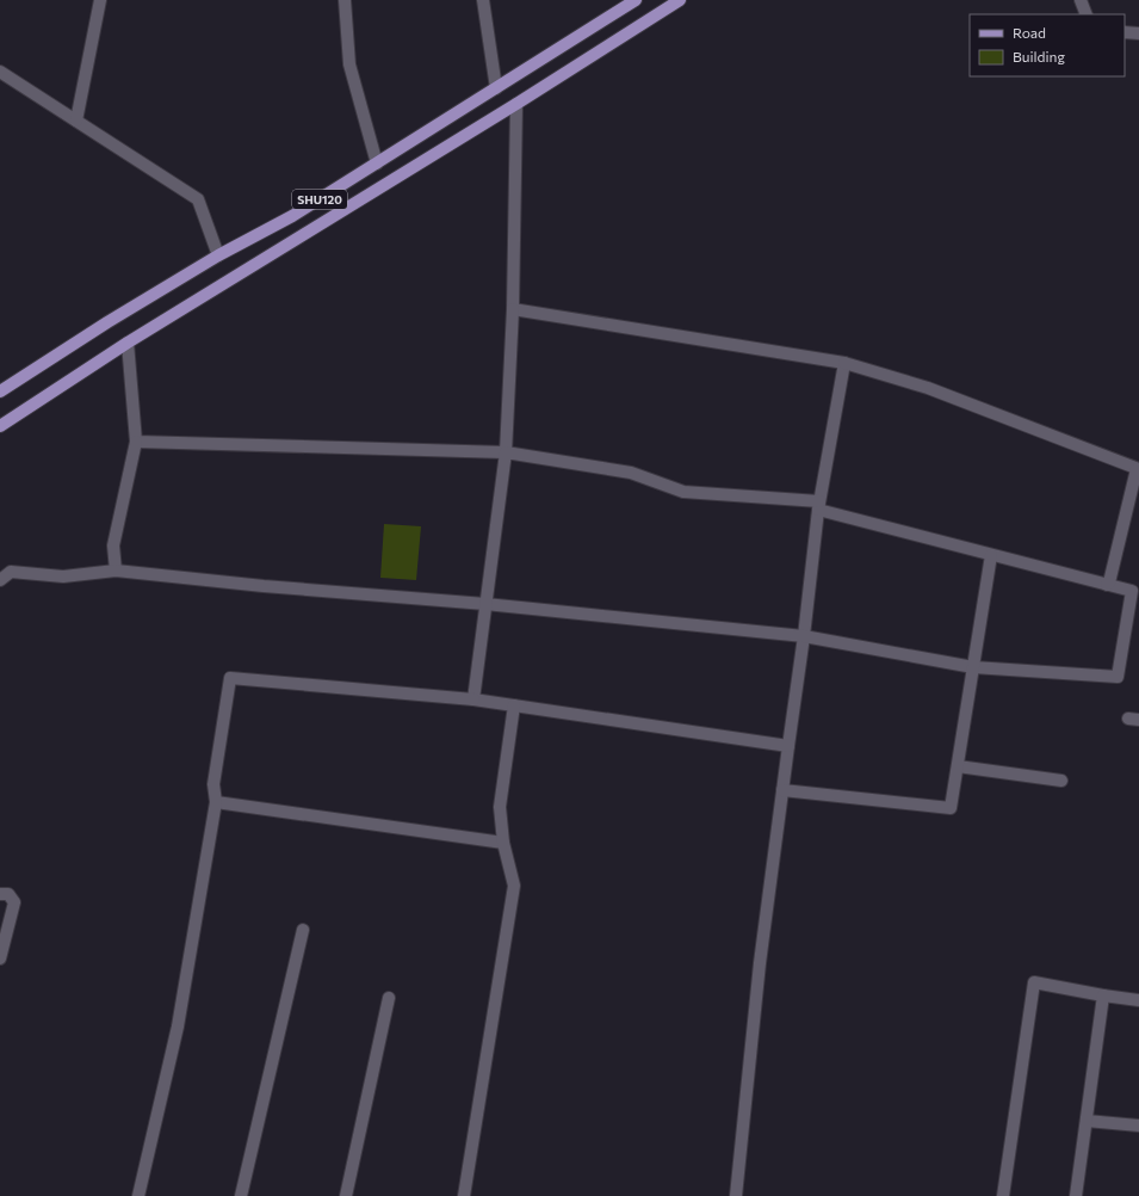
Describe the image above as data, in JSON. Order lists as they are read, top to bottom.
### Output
{
  "streets": {
    "main road": ["SHU120"]
  },
  "legend": ["Road", "Building"]
}
